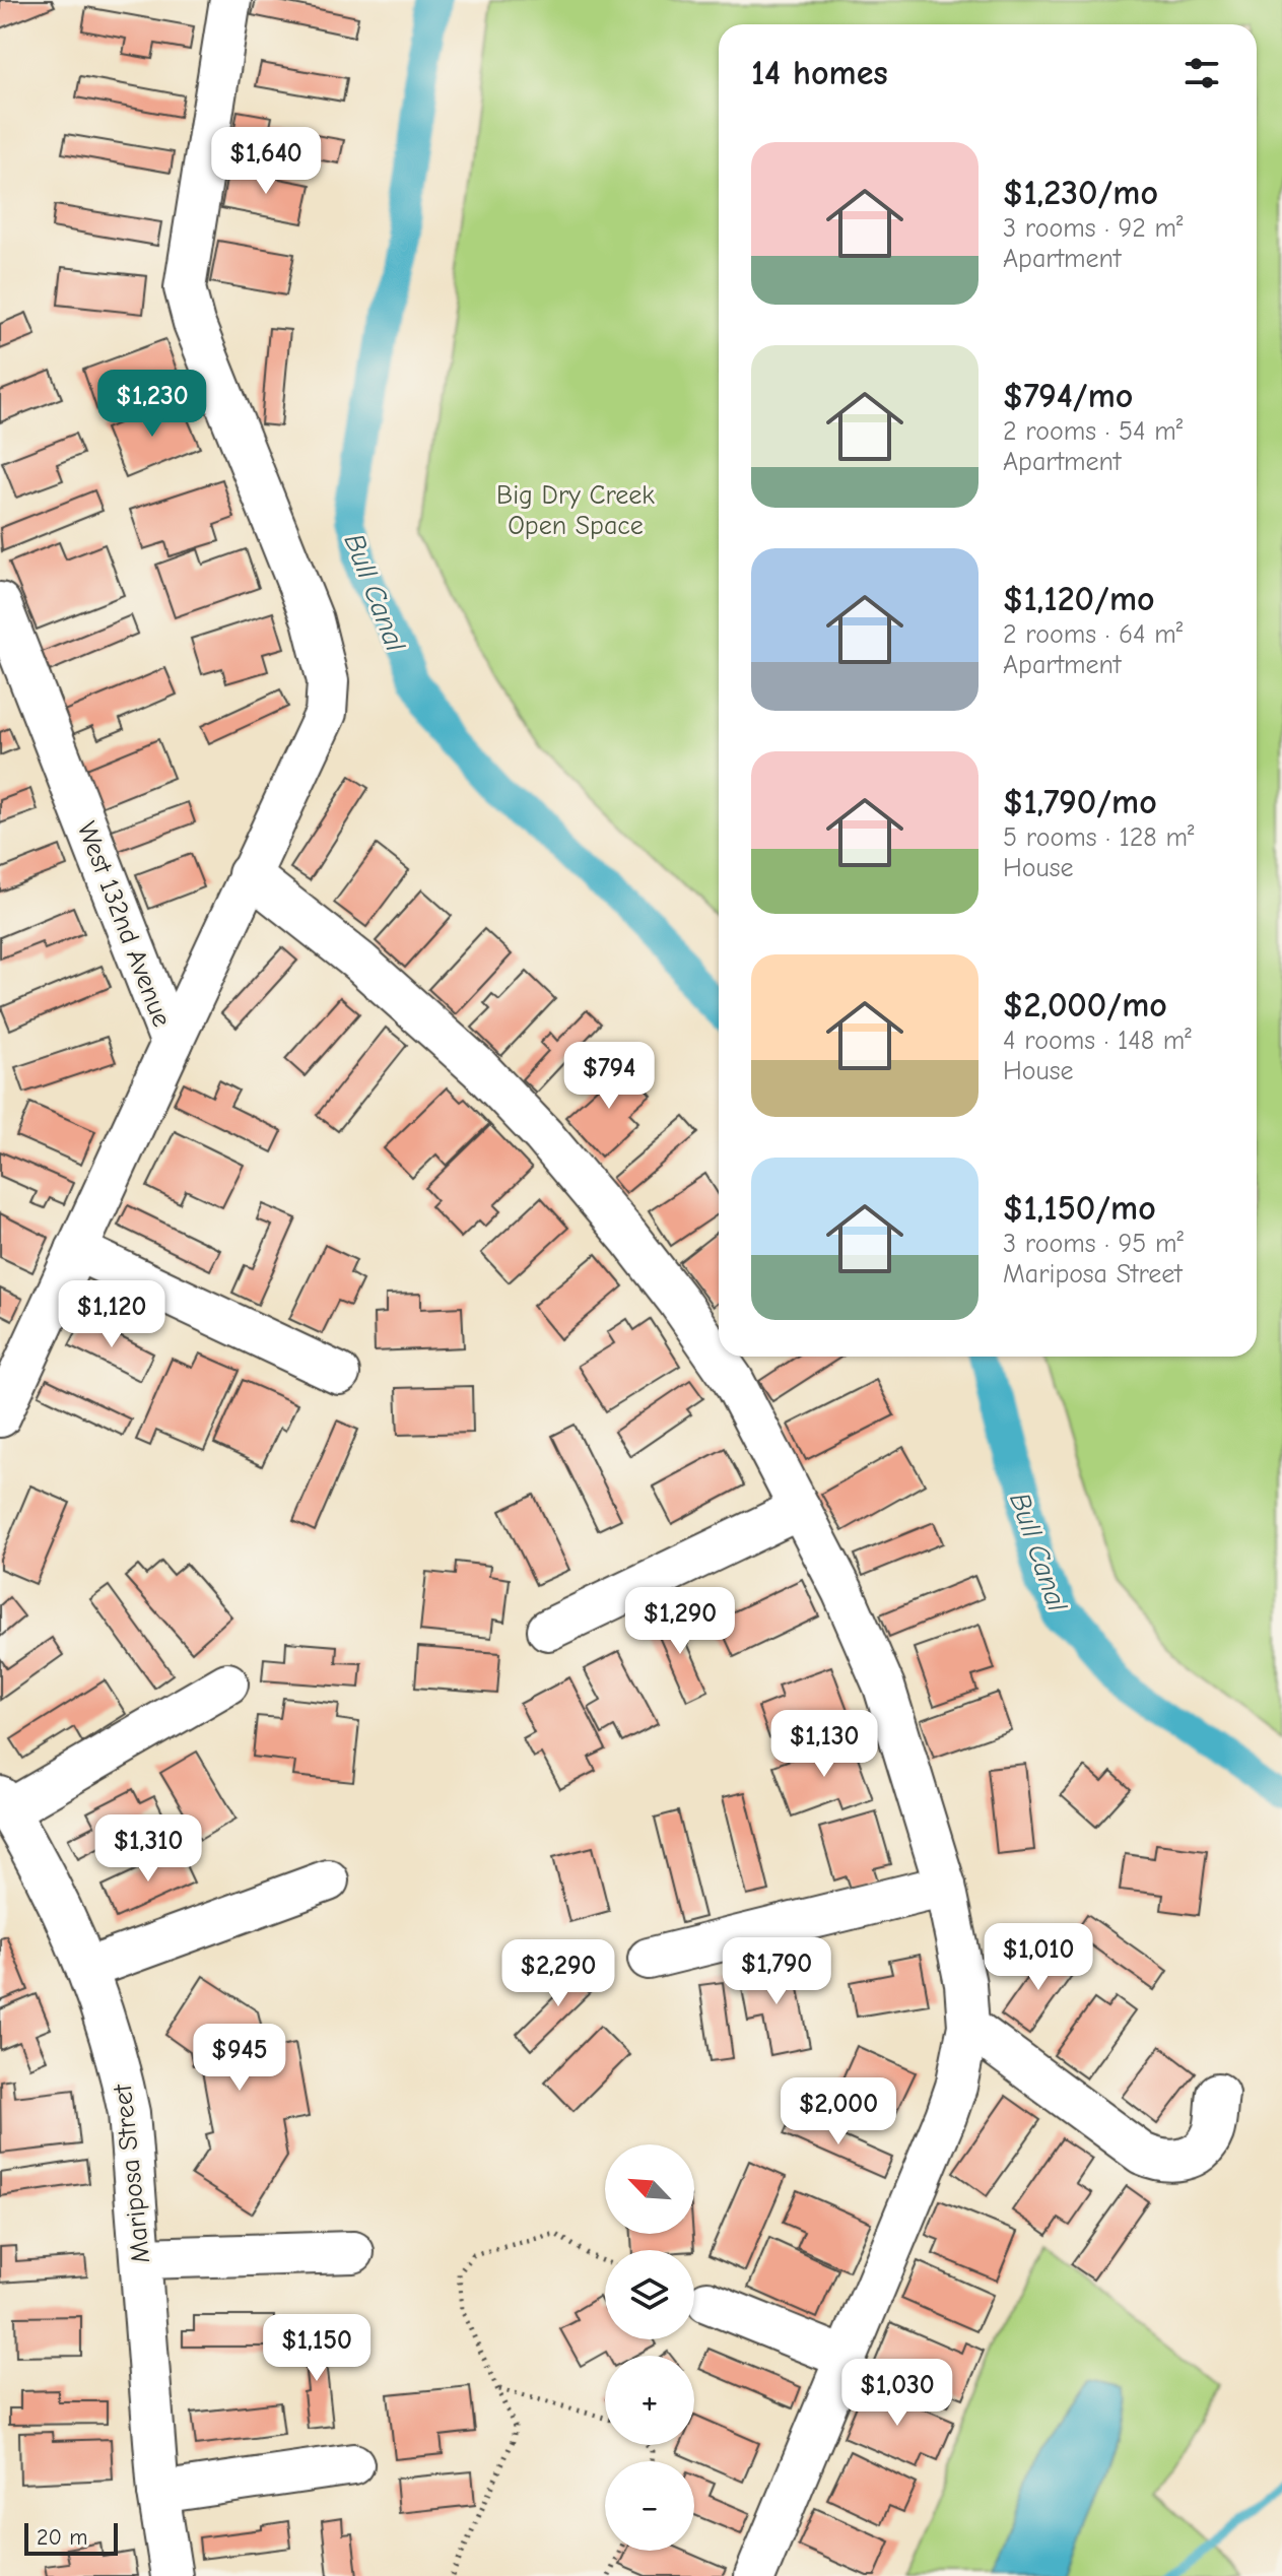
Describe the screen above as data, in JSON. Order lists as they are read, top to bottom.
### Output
{
  "streets": {
    "street": ["West 132nd Avenue", "Mariposa Street"]
  },
  "water": ["Bull Canal"],
  "parks": ["Big Dry Creek Open Space"],
  "scale_bar": "20 m",
  "north": "top left",
  "page": {
    "heading": "14 homes",
    "list": [
      {
        "name": "$1,230/mo",
        "note": "3 rooms · 92 m² · Apartment"
      },
      {
        "name": "$794/mo",
        "note": "2 rooms · 54 m² · Apartment"
      },
      {
        "name": "$1,120/mo",
        "note": "2 rooms · 64 m² · Apartment"
      },
      {
        "name": "$1,790/mo",
        "note": "5 rooms · 128 m² · House"
      },
      {
        "name": "$2,000/mo",
        "note": "4 rooms · 148 m² · House"
      },
      {
        "name": "$1,150/mo",
        "note": "3 rooms · 95 m² · Mariposa Street"
      }
    ],
    "price": [
      "$1,640",
      "$1,230",
      "$794",
      "$1,120",
      "$1,290",
      "$1,130",
      "$1,310",
      "$1,010",
      "$1,790",
      "$2,290",
      "$945",
      "$2,000",
      "$1,150",
      "$1,030"
    ],
    "map_buttons": ["+", "−"],
    "scale": "20 m"
  }
}
